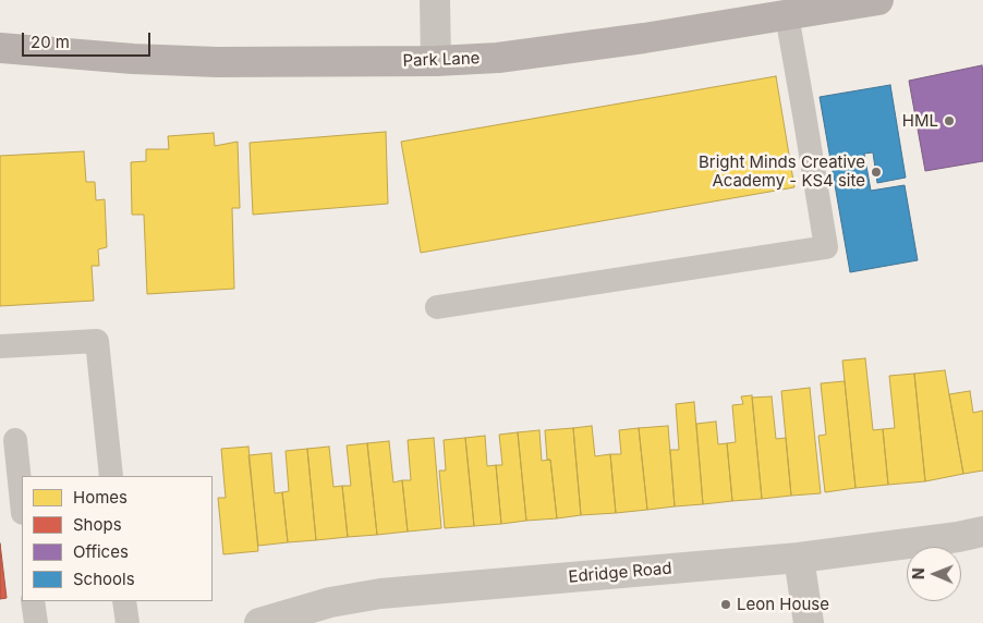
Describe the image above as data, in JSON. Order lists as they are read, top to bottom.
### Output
{
  "streets": {
    "main road": ["Park Lane"],
    "street": ["Edridge Road"]
  },
  "places": ["HML", "Bright Minds Creative Academy - KS4 site", "Leon House"],
  "legend": [
    "Homes",
    "Shops",
    "Offices",
    "Schools"
  ],
  "scale_bar": "20 m",
  "north": "left"
}
